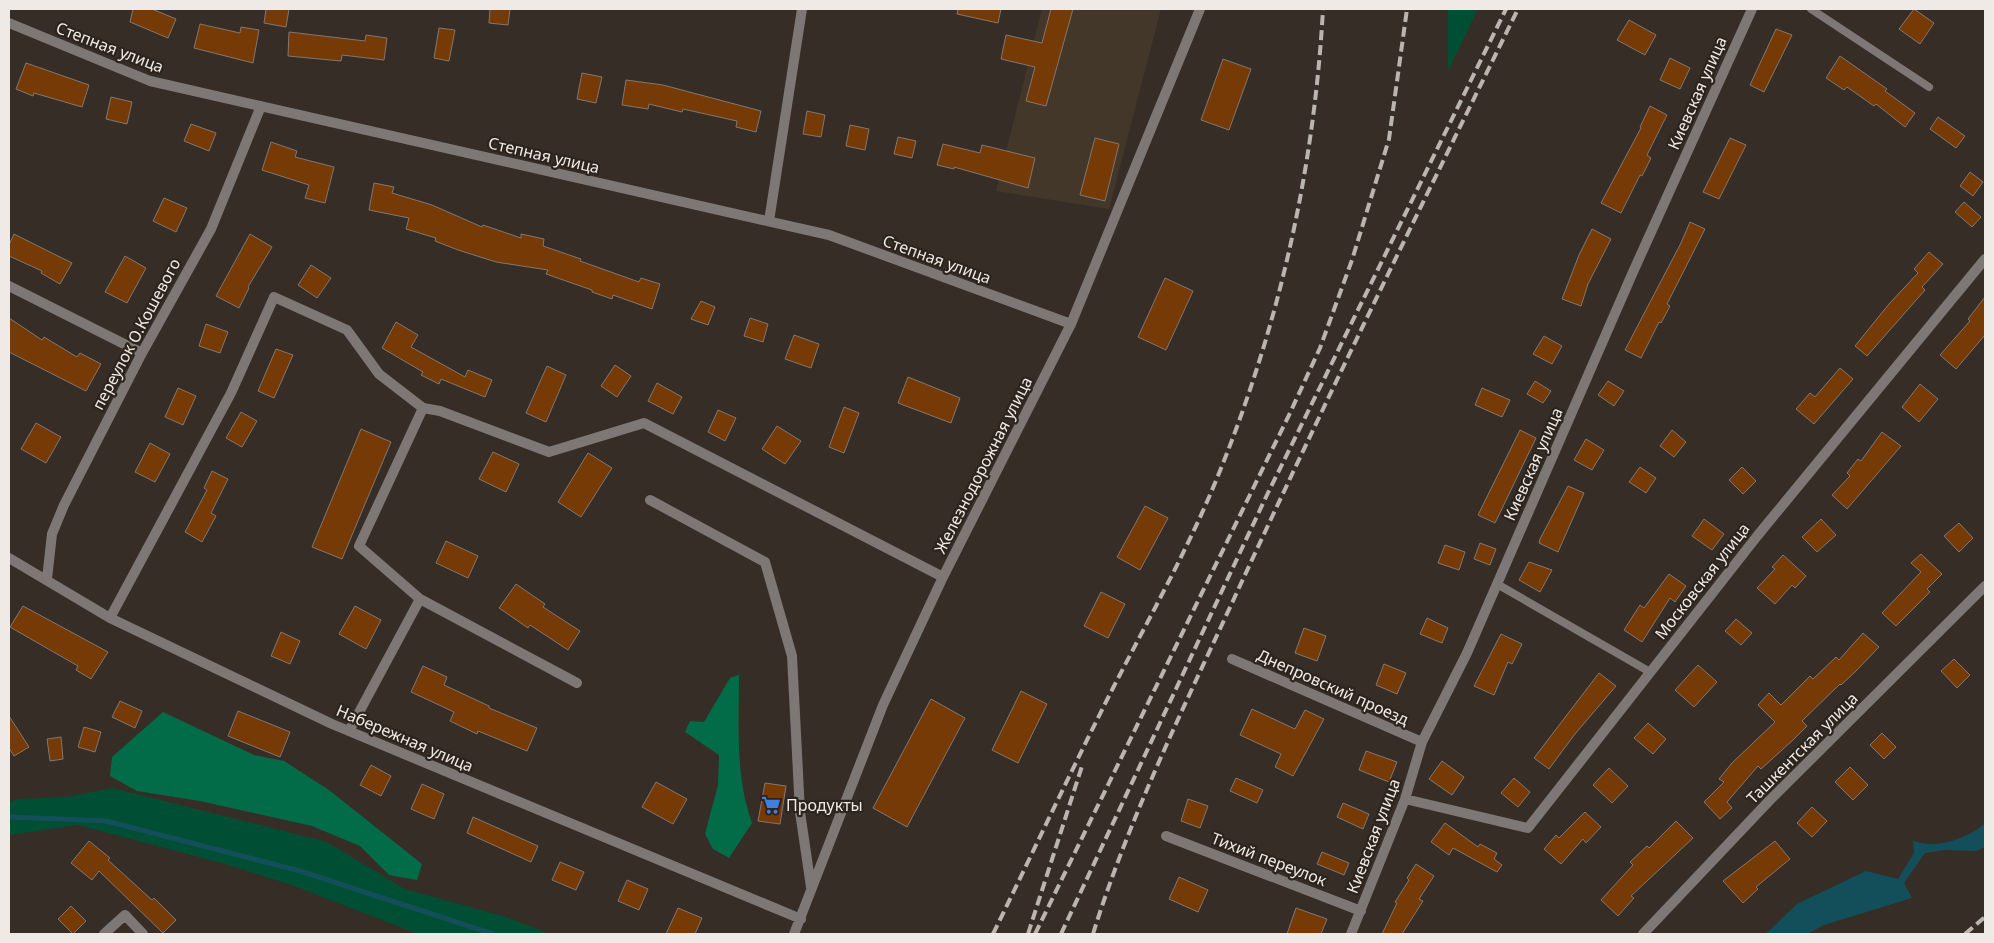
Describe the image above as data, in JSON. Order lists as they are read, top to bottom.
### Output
{
  "streets": {
    "street": [
      "Степная улица",
      "Киевская улица",
      "переулок О.Кошевого",
      "Железнодорожная улица",
      "Московская улица",
      "Днепровский проезд",
      "Набережная улица",
      "Ташкентская улица",
      "Тихий переулок"
    ]
  },
  "crossings": [
    ["Степная улица", "переулок О.Кошевого"],
    ["Степная улица", "Железнодорожная улица"],
    ["Киевская улица", "Московская улица"],
    ["Киевская улица", "Днепровский проезд"],
    ["Киевская улица", "Тихий переулок"],
    ["переулок О.Кошевого", "Набережная улица"],
    ["Железнодорожная улица", "Набережная улица"]
  ],
  "places": {
    "supermarket": ["Продукты"]
  }
}
